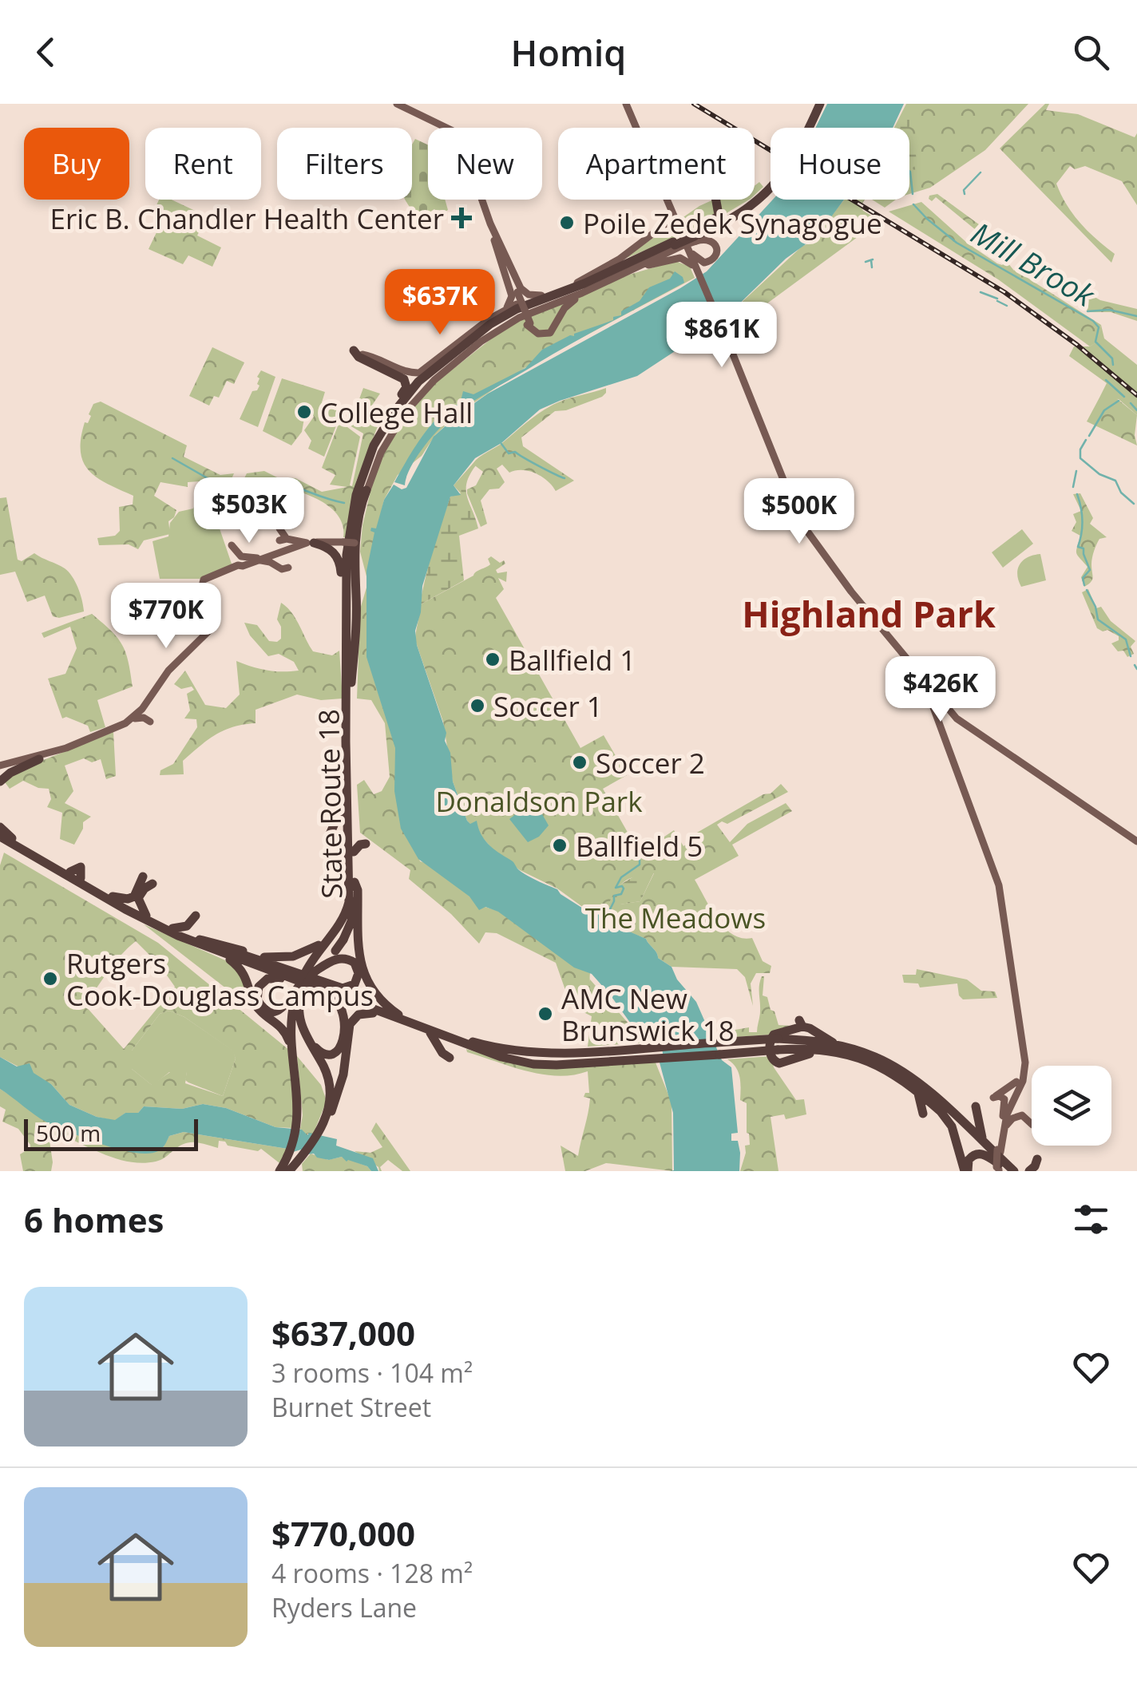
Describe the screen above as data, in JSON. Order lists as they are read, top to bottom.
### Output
{
  "streets": {
    "highway": ["State Route 18"]
  },
  "districts": ["Highland Park"],
  "water": ["Mill Brook"],
  "parks": ["Donaldson Park", "The Meadows"],
  "places": {
    "health": ["Eric B. Chandler Health Center"],
    "other": [
      "Poile Zedek Synagogue",
      "College Hall",
      "Ballfield 1",
      "Soccer 1",
      "Soccer 2",
      "Ballfield 5",
      "Rutgers Cook-Douglass Campus",
      "AMC New Brunswick 18"
    ]
  },
  "scale_bar": "500 m",
  "page": {
    "header": "Homiq",
    "chip": [
      "Buy",
      "Rent",
      "Filters",
      "New",
      "Apartment",
      "House"
    ],
    "price": [
      "$637K",
      "$861K",
      "$503K",
      "$500K",
      "$770K",
      "$426K"
    ],
    "scale": "500 m",
    "heading": "6 homes",
    "list": [
      {
        "name": "$637,000",
        "note": "3 rooms · 104 m² · Burnet Street"
      },
      {
        "name": "$770,000",
        "note": "4 rooms · 128 m² · Ryders Lane"
      }
    ]
  }
}
